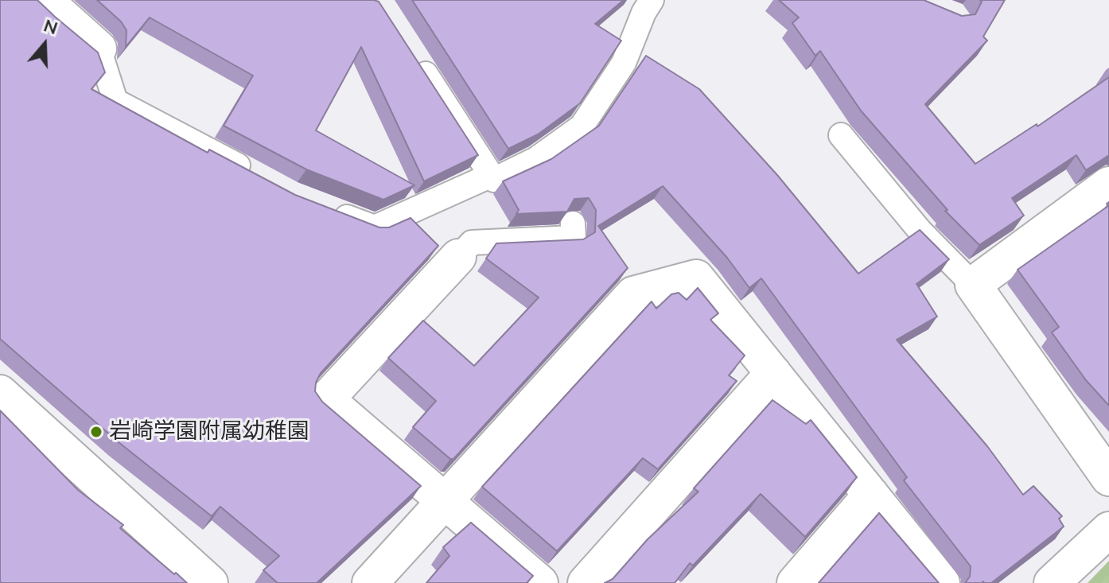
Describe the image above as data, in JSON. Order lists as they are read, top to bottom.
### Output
{
  "places": ["岩崎学園附属幼稚園"],
  "north": "top"
}
